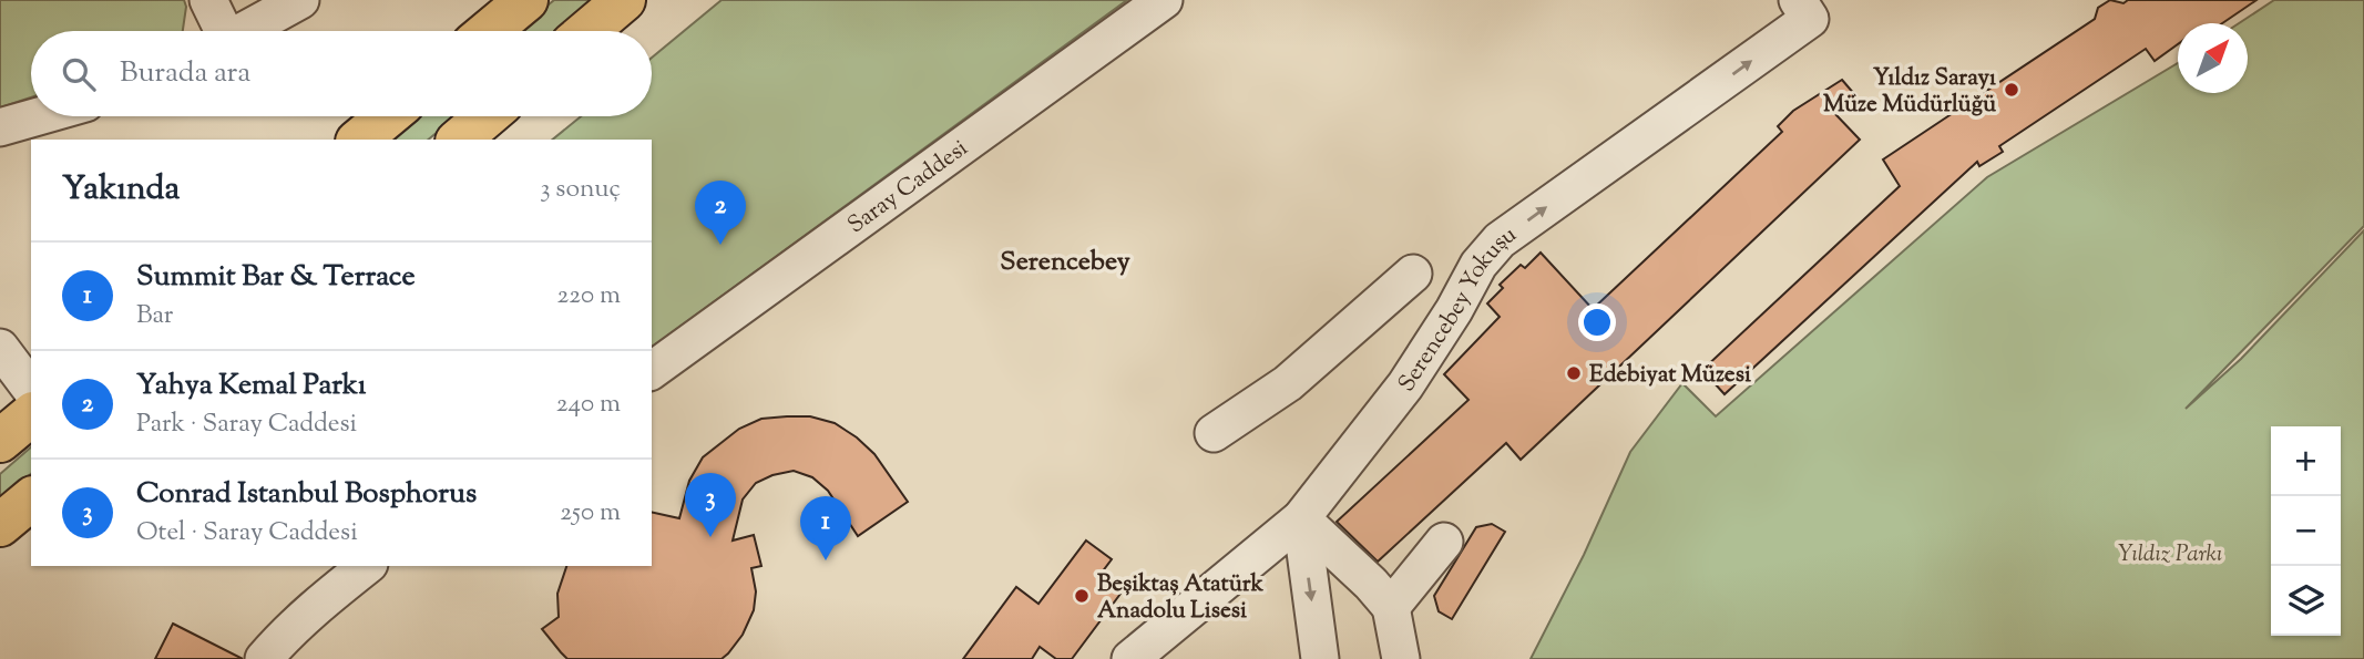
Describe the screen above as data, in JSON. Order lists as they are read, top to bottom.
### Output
{
  "streets": {
    "street": ["Saray Caddesi", "Serencebey Yokuşu"]
  },
  "districts": ["Serencebey"],
  "parks": ["Yıldız Parkı"],
  "places": ["Yıldız Sarayı Müze Müdürlüğü", "Edebiyat Müzesi", "Beşiktaş Atatürk Anadolu Lisesi"],
  "north": "top right",
  "page": {
    "search": "Burada ara",
    "heading": ["Yakında", "3 sonuç"],
    "pins": ["2", "3", "1"],
    "list": [
      {
        "mark": "1",
        "name": "Summit Bar & Terrace",
        "note": "Bar",
        "value": "220 m"
      },
      {
        "mark": "2",
        "name": "Yahya Kemal Parkı",
        "note": "Park · Saray Caddesi",
        "value": "240 m"
      },
      {
        "mark": "3",
        "name": "Conrad Istanbul Bosphorus",
        "note": "Otel · Saray Caddesi",
        "value": "250 m"
      }
    ],
    "map_buttons": ["+", "−"]
  }
}
